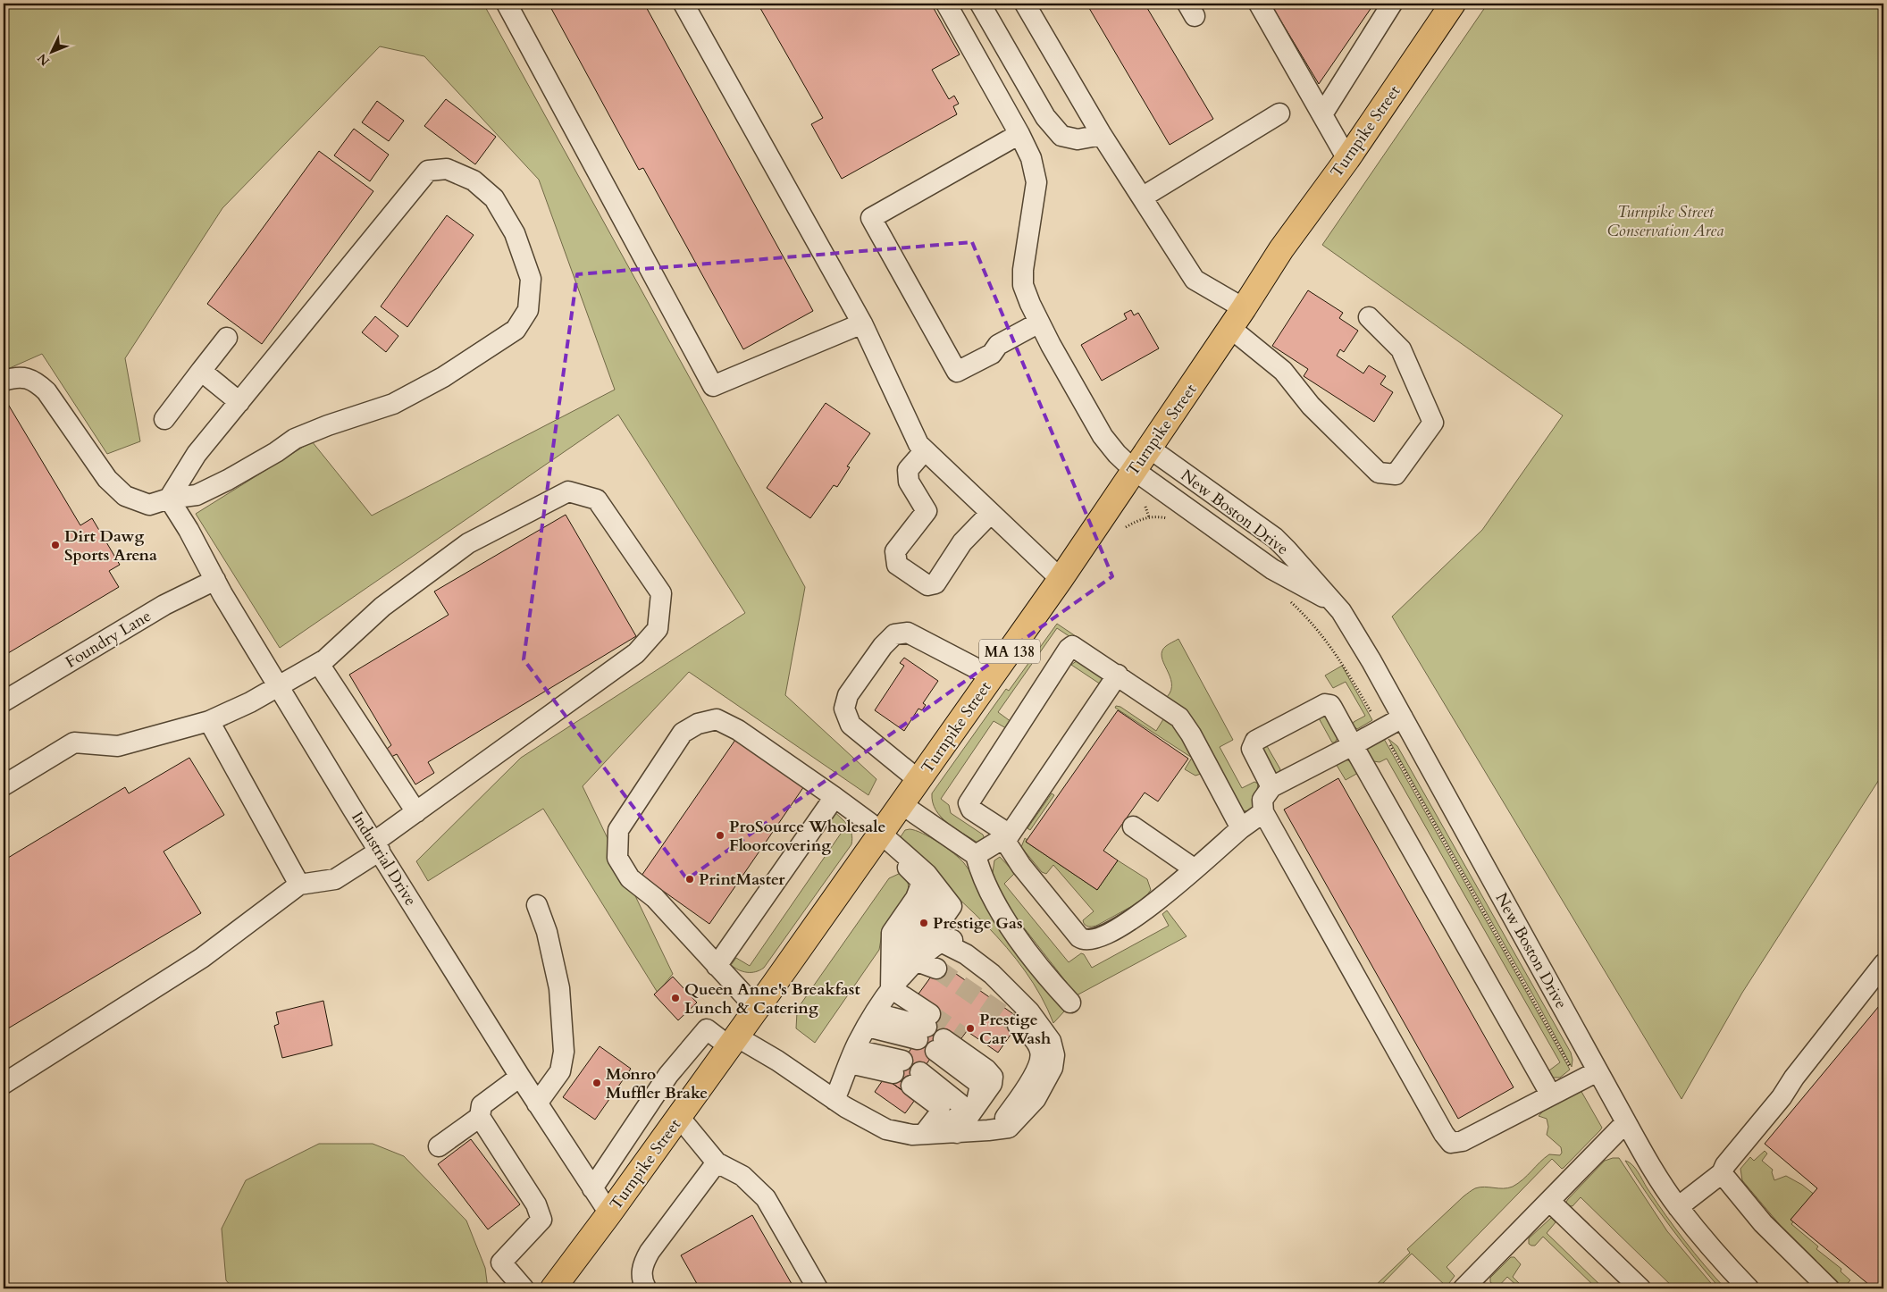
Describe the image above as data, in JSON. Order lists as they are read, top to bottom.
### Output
{
  "streets": {
    "main road": ["Turnpike Street", "MA 138"],
    "street": ["New Boston Drive", "Foundry Lane", "Industrial Drive"]
  },
  "crossings": [
    ["Turnpike Street", "New Boston Drive"],
    ["Turnpike Street", "Industrial Drive"],
    ["Foundry Lane", "Industrial Drive"]
  ],
  "parks": ["Turnpike Street Conservation Area"],
  "places": [
    "Dirt Dawg Sports Arena",
    "ProSource Wholesale Floorcovering",
    "PrintMaster",
    "Prestige Gas",
    "Queen Anne's Breakfast Lunch & Catering",
    "Prestige Car Wash",
    "Monro Muffler Brake"
  ],
  "north": "bottom left"
}
